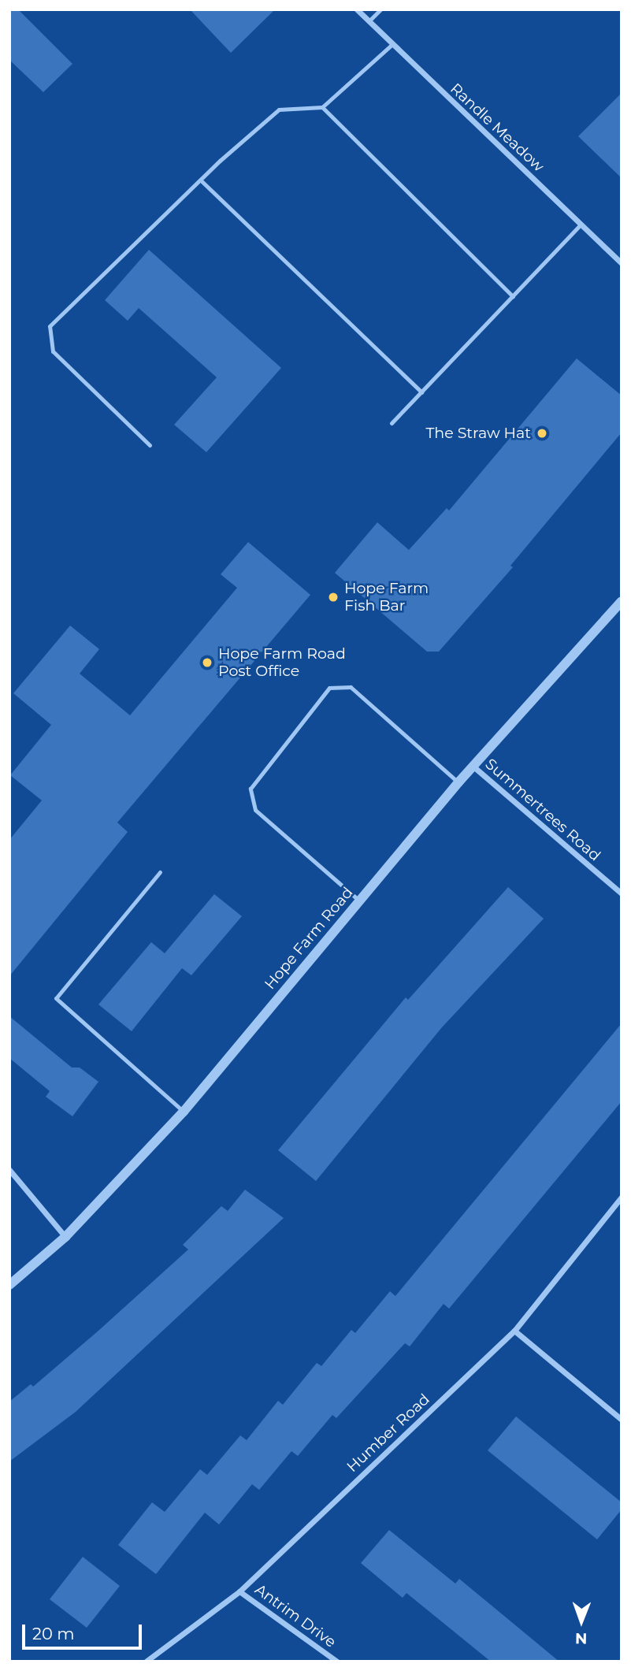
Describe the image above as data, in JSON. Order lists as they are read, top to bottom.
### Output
{
  "streets": {
    "street": [
      "Randle Meadow",
      "Summertrees Road",
      "Hope Farm Road",
      "Humber Road",
      "Antrim Drive"
    ]
  },
  "crossings": [
    ["Summertrees Road", "Hope Farm Road"],
    ["Humber Road", "Antrim Drive"]
  ],
  "places": ["The Straw Hat", "Hope Farm Fish Bar", "Hope Farm Road Post Office"],
  "scale_bar": "20 m",
  "north": "bottom"
}
